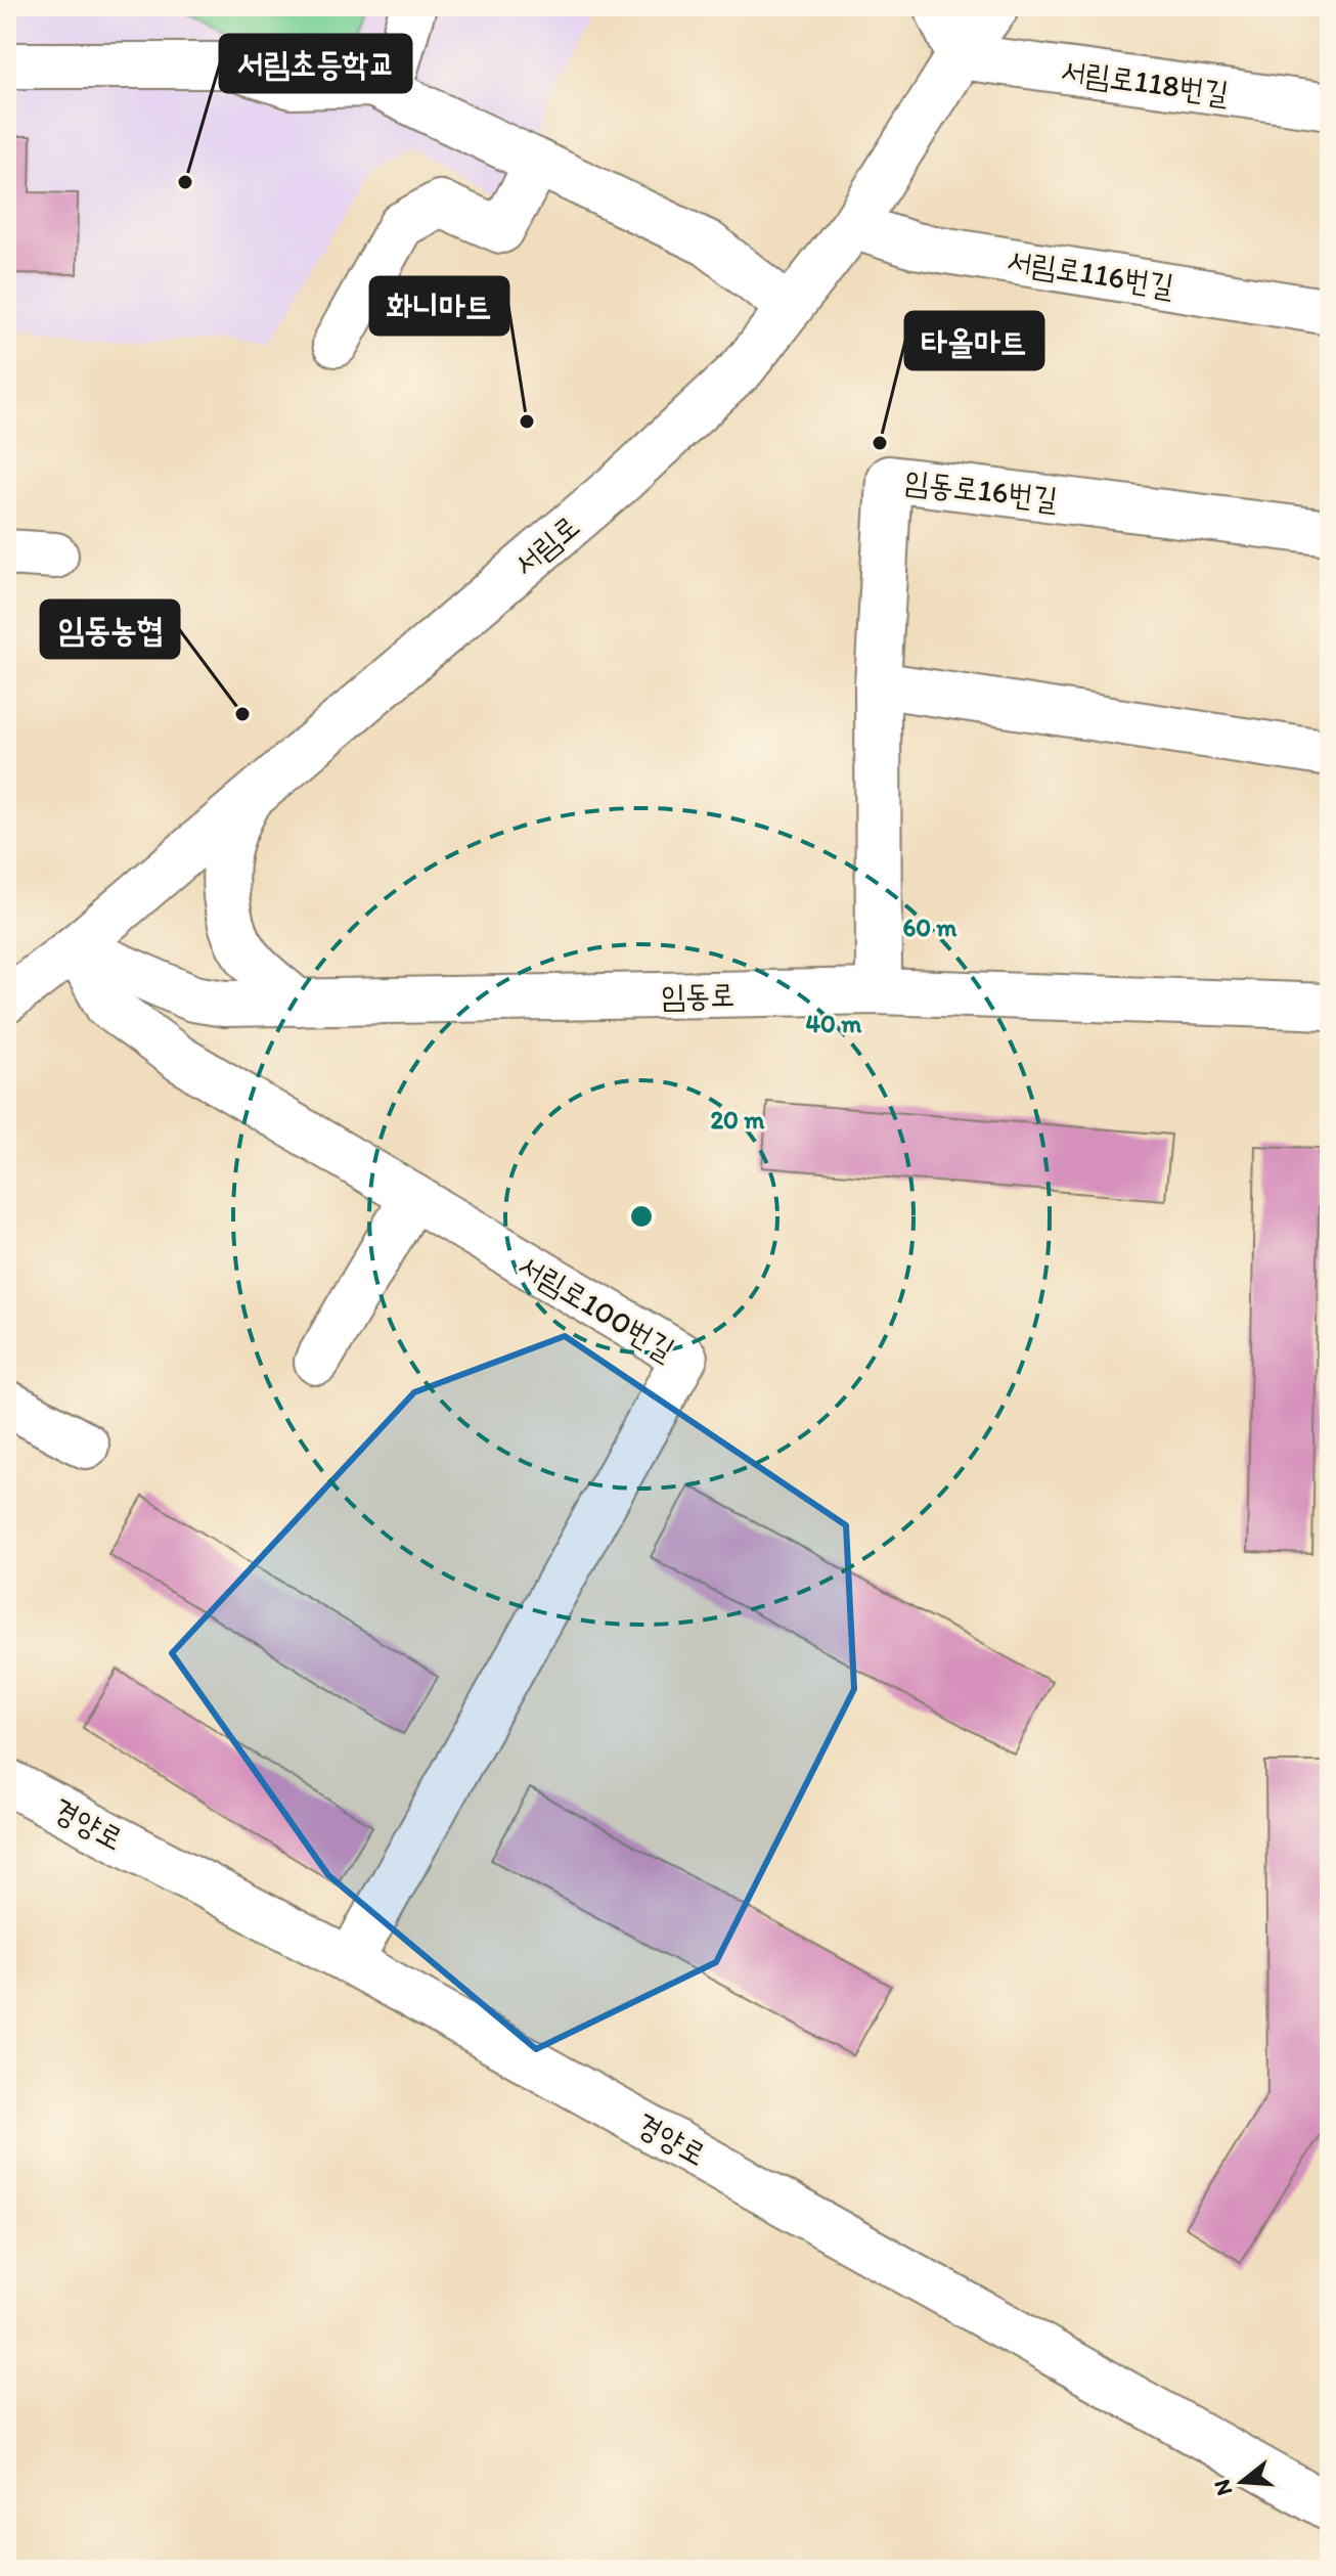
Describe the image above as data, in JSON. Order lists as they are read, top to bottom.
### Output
{
  "streets": {
    "street": [
      "서림로118번길",
      "서림로116번길",
      "임동로16번길",
      "서림로",
      "임동로",
      "서림로100번길",
      "경양로"
    ]
  },
  "crossings": [
    ["서림로118번길", "서림로"],
    ["서림로116번길", "서림로"],
    ["임동로16번길", "임동로"],
    ["서림로", "임동로"],
    ["서림로", "서림로100번길"],
    ["임동로", "서림로100번길"],
    ["서림로100번길", "경양로"]
  ],
  "places": [
    "서림초등학교",
    "화니마트",
    "타올마트",
    "임동농협"
  ],
  "north": "left",
  "rings": ["60 m", "40 m", "20 m"]
}
